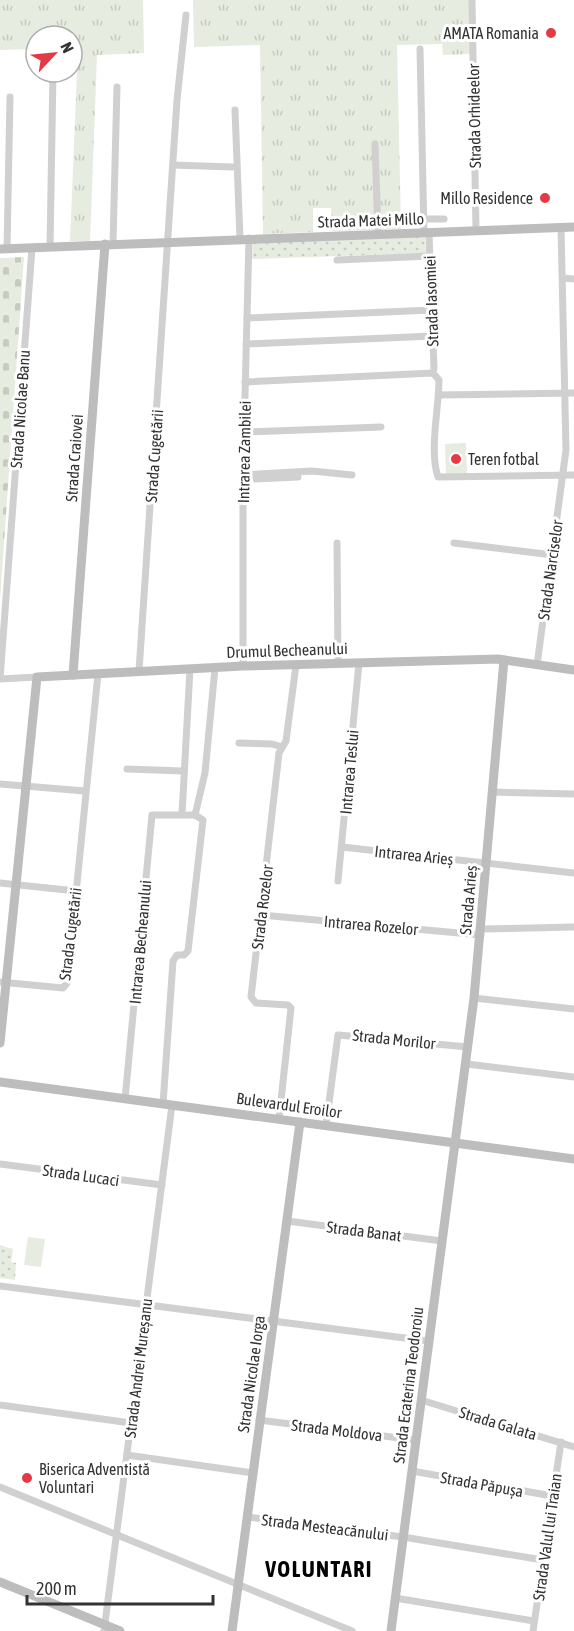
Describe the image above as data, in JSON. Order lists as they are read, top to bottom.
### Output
{
  "streets": {
    "street": [
      "Strada Orhideelor",
      "Strada Matei Millo",
      "Strada Iasomiei",
      "Strada Nicolae Banu",
      "Intrarea Zambilei",
      "Strada Cugetării",
      "Strada Craiovei",
      "Strada Narciselor",
      "Drumul Becheanului",
      "Intrarea Teslui",
      "Intrarea Arieș",
      "Strada Arieș",
      "Strada Rozelor",
      "Intrarea Rozelor",
      "Intrarea Becheanului",
      "Strada Morilor",
      "Bulevardul Eroilor",
      "Strada Lucaci",
      "Strada Banat",
      "Strada Andrei Mureșanu",
      "Strada Nicolae Iorga",
      "Strada Ecaterina Teodoroiu",
      "Strada Galata",
      "Strada Moldova",
      "Strada Păpușa",
      "Strada Mesteacănului",
      "Strada Valul lui Traian"
    ]
  },
  "crossings": [
    ["Strada Orhideelor", "Strada Matei Millo"],
    ["Strada Matei Millo", "Strada Iasomiei"],
    ["Strada Matei Millo", "Strada Nicolae Banu"],
    ["Strada Matei Millo", "Intrarea Zambilei"],
    ["Strada Matei Millo", "Strada Cugetării"],
    ["Strada Matei Millo", "Strada Craiovei"],
    ["Strada Matei Millo", "Strada Narciselor"],
    ["Strada Iasomiei", "Strada Narciselor"],
    ["Strada Nicolae Banu", "Drumul Becheanului"],
    ["Intrarea Zambilei", "Drumul Becheanului"],
    ["Strada Cugetării", "Drumul Becheanului"],
    ["Strada Craiovei", "Drumul Becheanului"],
    ["Strada Narciselor", "Drumul Becheanului"],
    ["Drumul Becheanului", "Intrarea Teslui"],
    ["Drumul Becheanului", "Strada Arieș"],
    ["Drumul Becheanului", "Strada Rozelor"],
    ["Intrarea Teslui", "Intrarea Arieș"],
    ["Intrarea Arieș", "Strada Arieș"],
    ["Strada Arieș", "Intrarea Rozelor"],
    ["Strada Arieș", "Strada Morilor"],
    ["Strada Arieș", "Bulevardul Eroilor"],
    ["Strada Arieș", "Strada Ecaterina Teodoroiu"],
    ["Strada Rozelor", "Intrarea Rozelor"],
    ["Strada Rozelor", "Bulevardul Eroilor"],
    ["Intrarea Becheanului", "Bulevardul Eroilor"],
    ["Intrarea Becheanului", "Strada Andrei Mureșanu"],
    ["Strada Morilor", "Bulevardul Eroilor"],
    ["Bulevardul Eroilor", "Strada Andrei Mureșanu"],
    ["Bulevardul Eroilor", "Strada Nicolae Iorga"],
    ["Bulevardul Eroilor", "Strada Ecaterina Teodoroiu"],
    ["Strada Lucaci", "Strada Andrei Mureșanu"],
    ["Strada Banat", "Strada Nicolae Iorga"],
    ["Strada Banat", "Strada Ecaterina Teodoroiu"],
    ["Strada Nicolae Iorga", "Strada Moldova"],
    ["Strada Nicolae Iorga", "Strada Mesteacănului"],
    ["Strada Ecaterina Teodoroiu", "Strada Galata"],
    ["Strada Ecaterina Teodoroiu", "Strada Moldova"],
    ["Strada Ecaterina Teodoroiu", "Strada Păpușa"],
    ["Strada Ecaterina Teodoroiu", "Strada Mesteacănului"],
    ["Strada Galata", "Strada Valul lui Traian"],
    ["Strada Păpușa", "Strada Valul lui Traian"],
    ["Strada Mesteacănului", "Strada Valul lui Traian"]
  ],
  "districts": ["VOLUNTARI"],
  "places": [
    "AMATA Romania",
    "Millo Residence",
    "Teren fotbal",
    "Biserica Adventistă Voluntari"
  ],
  "scale_bar": "200 m",
  "north": "top right"
}
